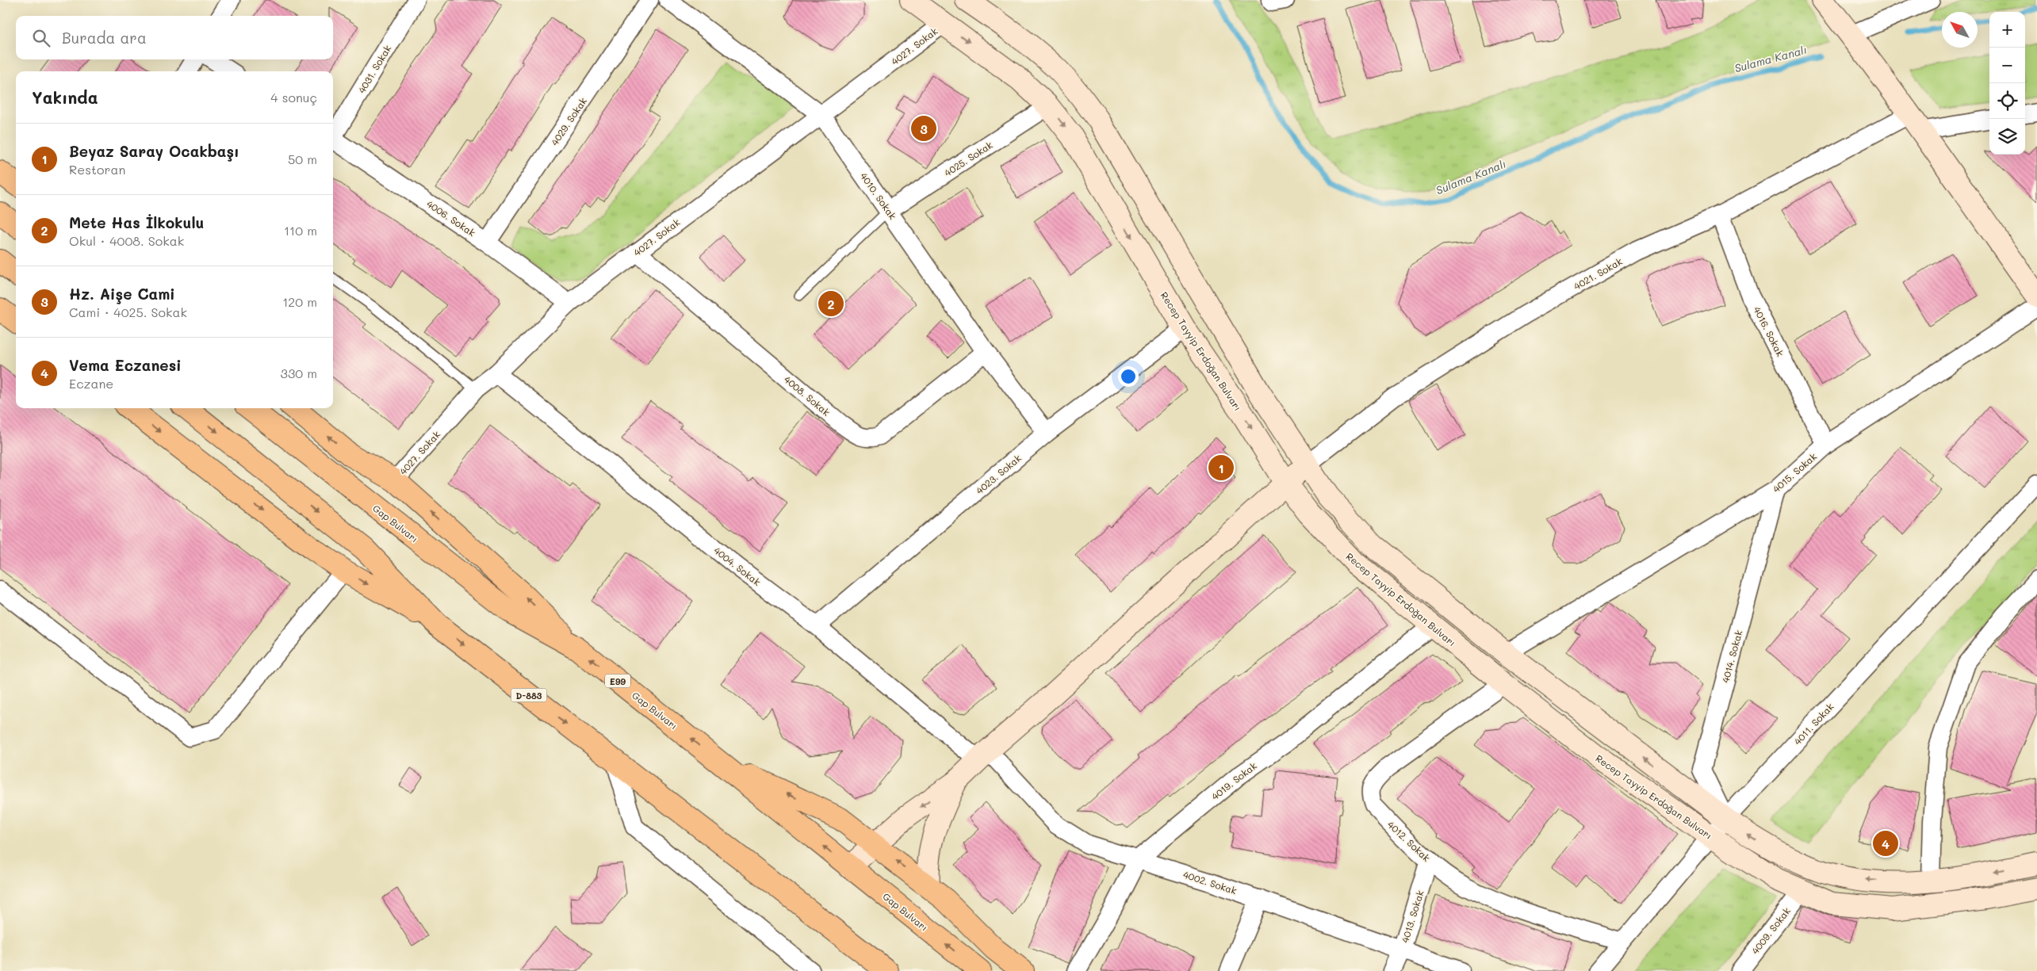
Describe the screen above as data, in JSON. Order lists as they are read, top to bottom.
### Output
{
  "streets": {
    "highway": ["Gap Bulvarı", "E99", "D-883"],
    "main road": ["Recep Tayyip Erdoğan Bulvarı"],
    "street": [
      "4027. Sokak",
      "4031. Sokak",
      "4029. Sokak",
      "4025. Sokak",
      "4010. Sokak",
      "4006. Sokak",
      "4021. Sokak",
      "4016. Sokak",
      "4008. Sokak",
      "4015. Sokak",
      "4023. Sokak",
      "4004. Sokak",
      "4014. Sokak",
      "4011. Sokak",
      "4019. Sokak",
      "4012. Sokak",
      "4002. Sokak",
      "4013. Sokak",
      "4009. Sokak"
    ]
  },
  "crossings": [
    ["4027. Sokak", "4010. Sokak"],
    ["4027. Sokak", "4006. Sokak"],
    ["4027. Sokak", "Recep Tayyip Erdoğan Bulvarı"],
    ["4027. Sokak", "4008. Sokak"],
    ["4027. Sokak", "4004. Sokak"],
    ["4029. Sokak", "4006. Sokak"],
    ["4025. Sokak", "4010. Sokak"],
    ["4025. Sokak", "Recep Tayyip Erdoğan Bulvarı"],
    ["4010. Sokak", "4008. Sokak"],
    ["4010. Sokak", "4023. Sokak"],
    ["4021. Sokak", "4016. Sokak"],
    ["4016. Sokak", "4015. Sokak"],
    ["Recep Tayyip Erdoğan Bulvarı", "4023. Sokak"],
    ["Recep Tayyip Erdoğan Bulvarı", "4011. Sokak"],
    ["Recep Tayyip Erdoğan Bulvarı", "4019. Sokak"],
    ["Recep Tayyip Erdoğan Bulvarı", "4012. Sokak"],
    ["Recep Tayyip Erdoğan Bulvarı", "4009. Sokak"],
    ["4015. Sokak", "4014. Sokak"],
    ["4023. Sokak", "4004. Sokak"],
    ["4004. Sokak", "4002. Sokak"],
    ["4014. Sokak", "4011. Sokak"],
    ["4011. Sokak", "4012. Sokak"],
    ["4019. Sokak", "4002. Sokak"],
    ["4012. Sokak", "4013. Sokak"],
    ["4002. Sokak", "4013. Sokak"]
  ],
  "water": ["Sulama Kanalı"],
  "north": "top left",
  "page": {
    "map_buttons": ["+", "−"],
    "search": "Burada ara",
    "heading": ["Yakında", "4 sonuç"],
    "pins": [
      "3",
      "2",
      "1",
      "4"
    ],
    "list": [
      {
        "mark": "1",
        "name": "Beyaz Saray Ocakbaşı",
        "note": "Restoran",
        "value": "50 m"
      },
      {
        "mark": "2",
        "name": "Mete Has İlkokulu",
        "note": "Okul · 4008. Sokak",
        "value": "110 m"
      },
      {
        "mark": "3",
        "name": "Hz. Aişe Cami",
        "note": "Cami · 4025. Sokak",
        "value": "120 m"
      },
      {
        "mark": "4",
        "name": "Vema Eczanesi",
        "note": "Eczane",
        "value": "330 m"
      }
    ]
  }
}
